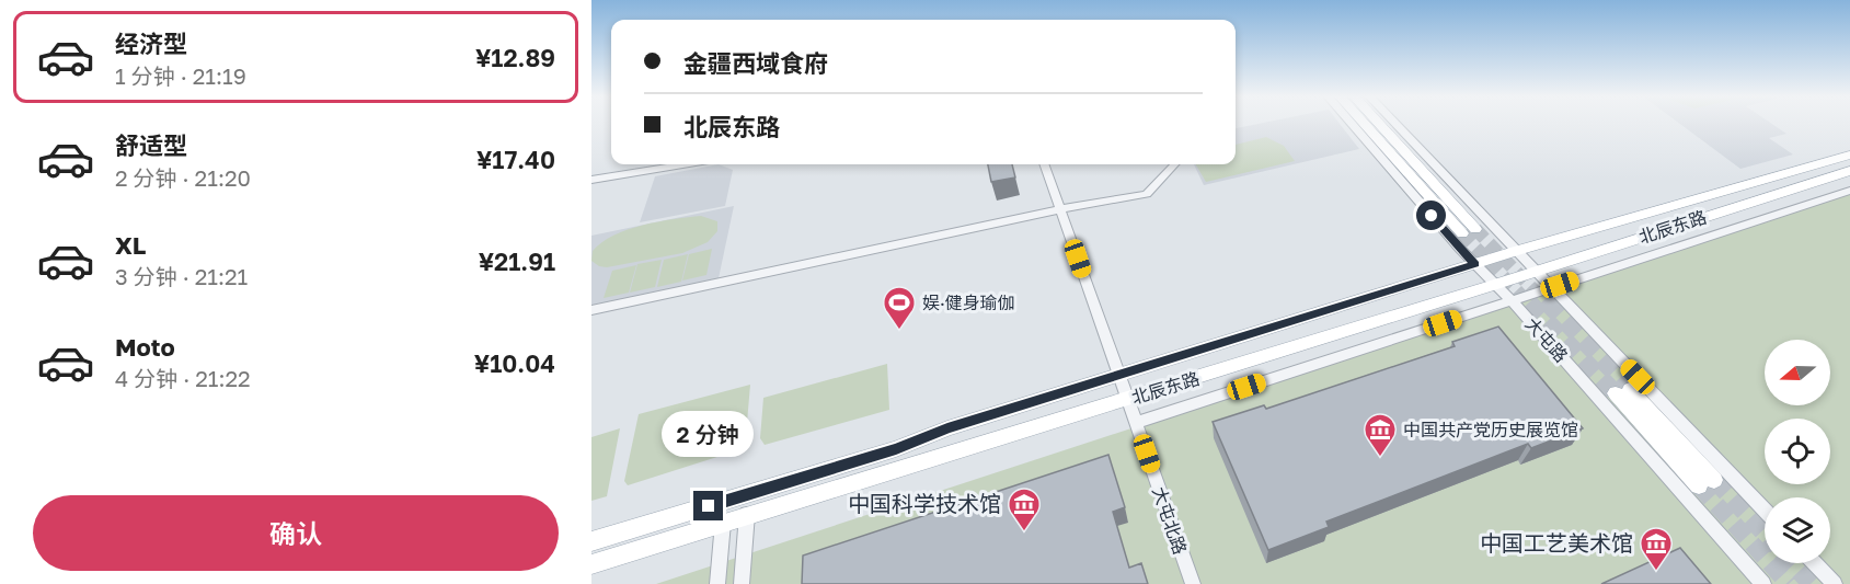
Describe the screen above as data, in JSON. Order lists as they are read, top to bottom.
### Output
{
  "streets": {
    "main road": ["北辰东路"],
    "street": ["大屯路", "大屯北路"]
  },
  "crossings": [
    ["北辰东路", "大屯路"],
    ["北辰东路", "大屯北路"]
  ],
  "places": {
    "sports": ["娱·健身瑜伽"],
    "museum": ["中国共产党历史展览馆", "中国科学技术馆", "中国工艺美术馆"]
  },
  "north": "left",
  "page": {
    "list": [
      {
        "name": "经济型",
        "note": "1 分钟 · 21:19",
        "value": "¥12.89"
      },
      {
        "name": "舒适型",
        "note": "2 分钟 · 21:20",
        "value": "¥17.40"
      },
      {
        "name": "XL",
        "note": "3 分钟 · 21:21",
        "value": "¥21.91"
      },
      {
        "name": "Moto",
        "note": "4 分钟 · 21:22",
        "value": "¥10.04"
      }
    ],
    "banner": ["金疆西域食府", "北辰东路"],
    "bubble": "2 分钟",
    "buttons": "确认"
  }
}
